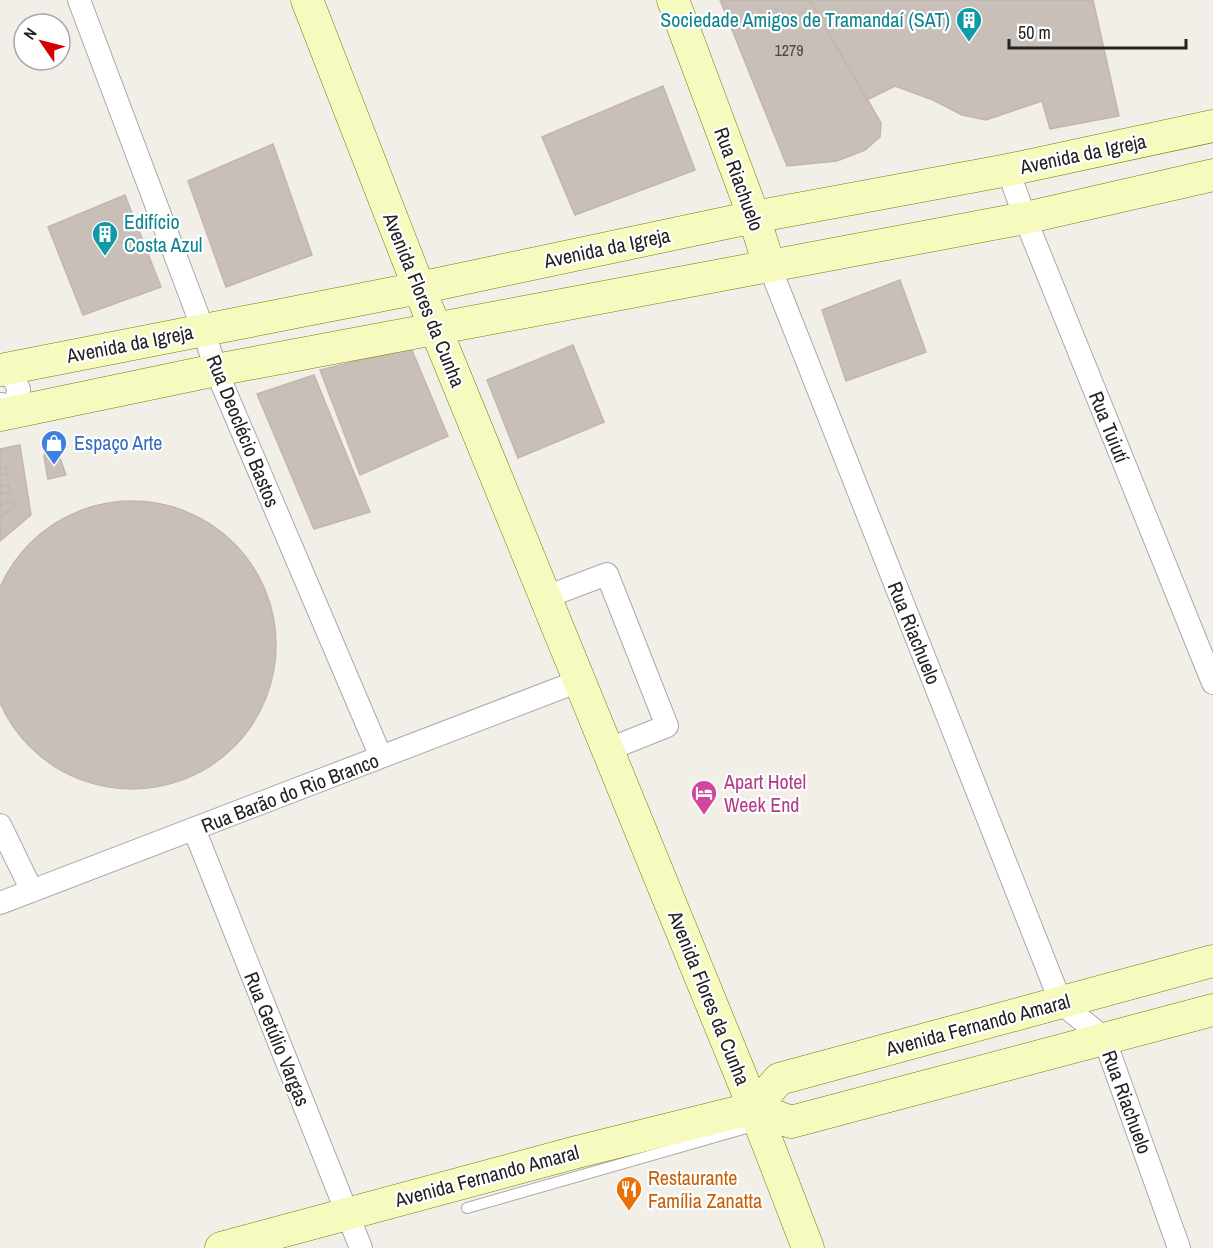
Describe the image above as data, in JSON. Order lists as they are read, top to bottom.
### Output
{
  "streets": {
    "main road": [
      "Avenida da Igreja",
      "Rua Riachuelo",
      "Avenida Flores da Cunha",
      "Avenida Fernando Amaral"
    ],
    "street": [
      "Rua Tuiutí",
      "Rua Deoclécio Bastos",
      "Rua Barão do Rio Branco",
      "Rua Getúlio Vargas"
    ]
  },
  "crossings": [
    ["Avenida da Igreja", "Rua Riachuelo"],
    ["Avenida da Igreja", "Avenida Flores da Cunha"],
    ["Avenida da Igreja", "Rua Tuiutí"],
    ["Avenida da Igreja", "Rua Deoclécio Bastos"],
    ["Rua Riachuelo", "Avenida Fernando Amaral"],
    ["Avenida Flores da Cunha", "Rua Barão do Rio Branco"],
    ["Avenida Flores da Cunha", "Avenida Fernando Amaral"],
    ["Rua Deoclécio Bastos", "Rua Barão do Rio Branco"],
    ["Rua Barão do Rio Branco", "Rua Getúlio Vargas"],
    ["Avenida Fernando Amaral", "Rua Getúlio Vargas"]
  ],
  "places": {
    "building": ["Sociedade Amigos de Tramandaí (SAT)", "Edifício Costa Azul"],
    "shop": ["Espaço Arte"],
    "hotel": ["Apart Hotel Week End"],
    "restaurant": ["Restaurante Família Zanatta"]
  },
  "house_numbers": ["1279"],
  "scale_bar": "50 m",
  "north": "top left"
}
